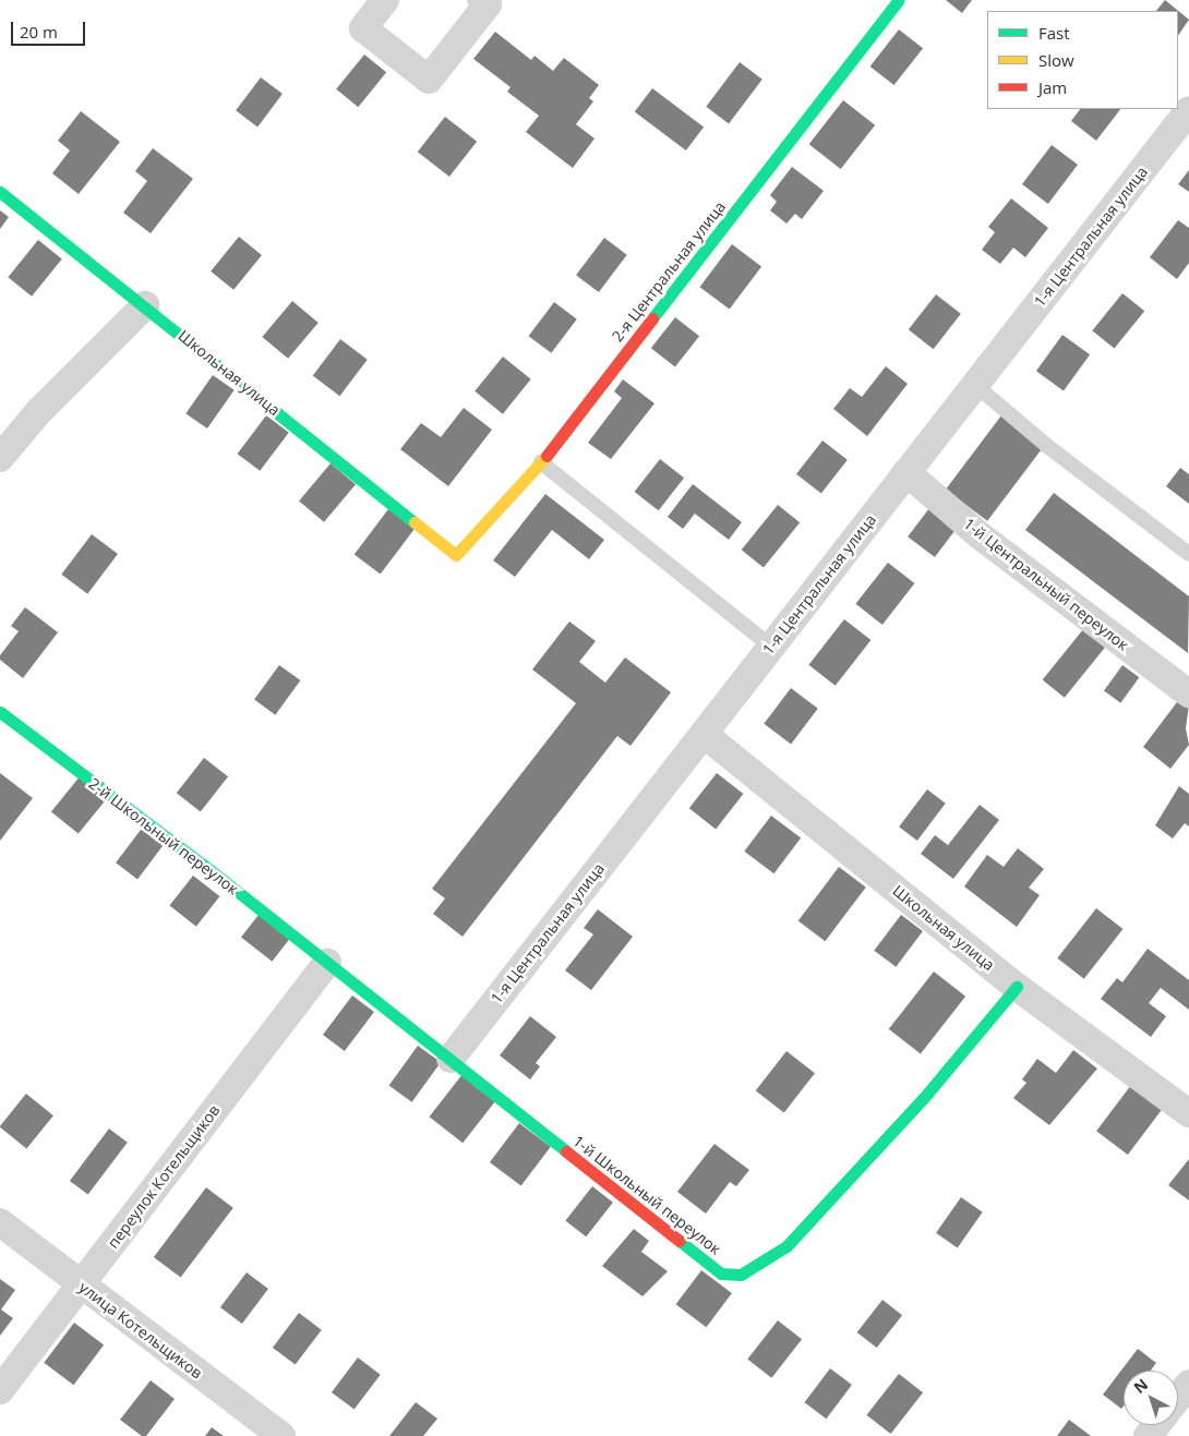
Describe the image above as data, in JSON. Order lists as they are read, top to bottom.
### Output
{
  "streets": {
    "street": [
      "1-я Центральная улица",
      "2-я Центральная улица",
      "Школьная улица",
      "1-й Центральный переулок",
      "2-й Школьный переулок",
      "переулок Котельщиков",
      "1-й Школьный переулок",
      "улица Котельщиков"
    ]
  },
  "crossings": [
    ["1-я Центральная улица", "Школьная улица"],
    ["1-я Центральная улица", "1-й Центральный переулок"],
    ["1-я Центральная улица", "1-й Школьный переулок"],
    ["2-я Центральная улица", "Школьная улица"],
    ["Школьная улица", "1-й Школьный переулок"],
    ["2-й Школьный переулок", "переулок Котельщиков"],
    ["2-й Школьный переулок", "1-й Школьный переулок"],
    ["переулок Котельщиков", "1-й Школьный переулок"],
    ["переулок Котельщиков", "улица Котельщиков"]
  ],
  "legend": ["Fast", "Slow", "Jam"],
  "scale_bar": "20 m",
  "north": "top left"
}
